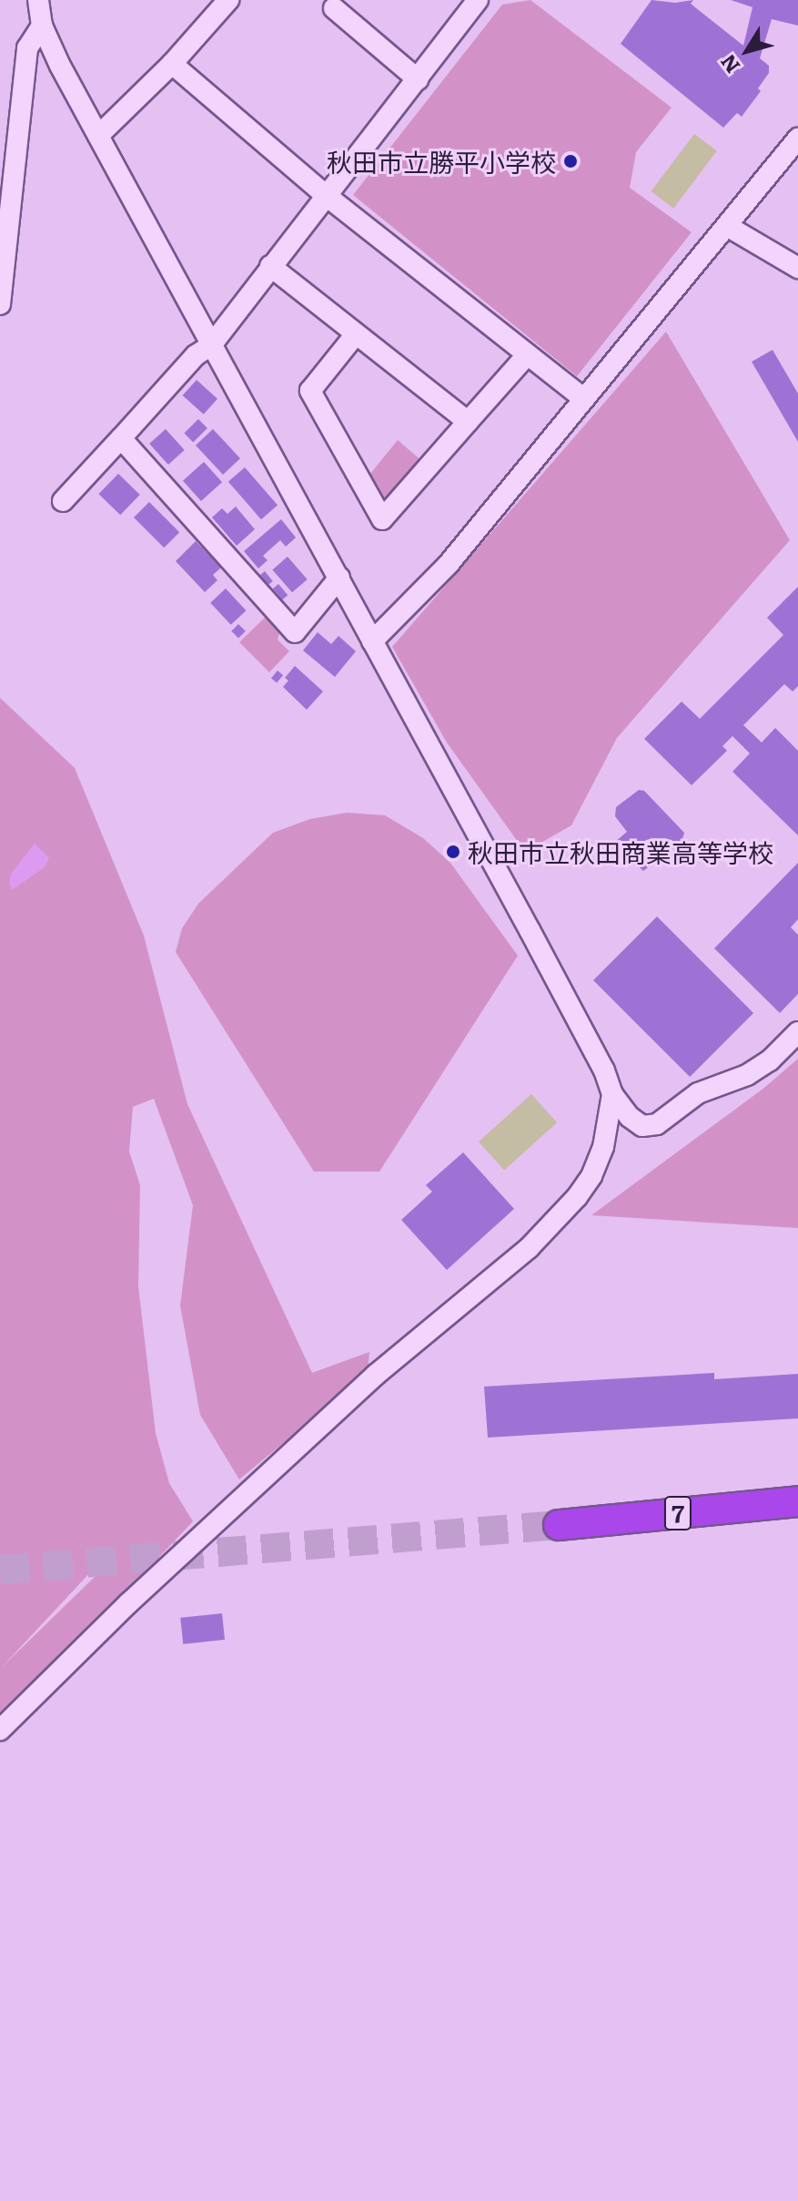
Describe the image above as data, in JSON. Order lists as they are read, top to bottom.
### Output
{
  "streets": {
    "highway": ["7"]
  },
  "places": ["秋田市立勝平小学校", "秋田市立秋田商業高等学校"],
  "north": "bottom left"
}
